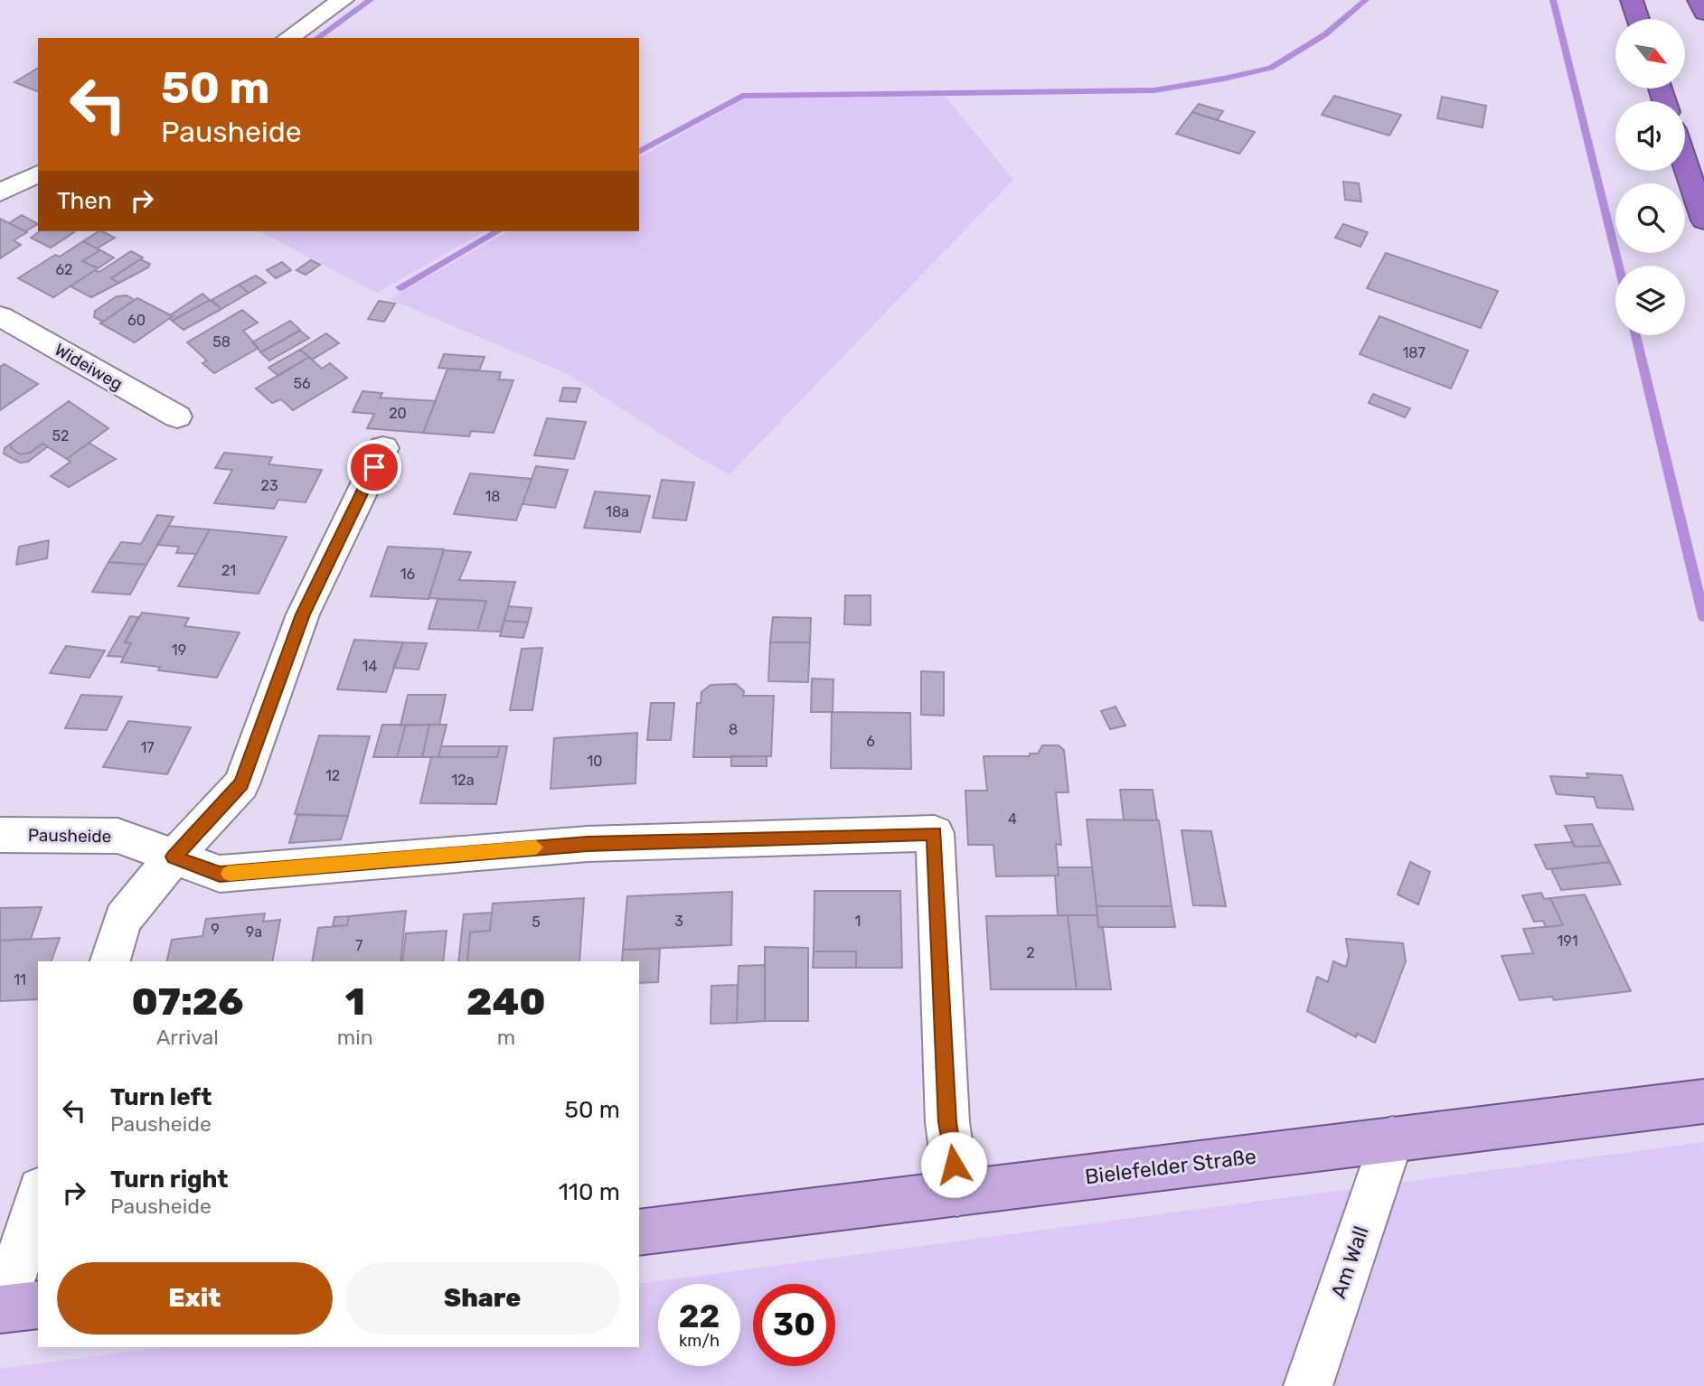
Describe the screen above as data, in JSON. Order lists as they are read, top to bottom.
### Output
{
  "streets": {
    "main road": ["Bielefelder Straße"],
    "street": ["Wideiweg", "Pausheide", "Am Wall"]
  },
  "crossings": [
    ["Pausheide", "Bielefelder Straße"],
    ["Bielefelder Straße", "Am Wall"]
  ],
  "house_numbers": [
    "62",
    "60",
    "58",
    "187",
    "56",
    "20",
    "52",
    "23",
    "18",
    "18a",
    "21",
    "16",
    "19",
    "14",
    "8",
    "6",
    "17",
    "10",
    "12",
    "12a",
    "4",
    "3",
    "1",
    "5",
    "9",
    "9a",
    "191",
    "7",
    "2",
    "11"
  ],
  "north": "bottom right",
  "page": {
    "turn": ["50 m", "Pausheide"],
    "then": "Then",
    "eta": [
      "07:26",
      "Arrival",
      "1",
      "min",
      "240",
      "m"
    ],
    "list": [
      {
        "name": "Turn left",
        "note": "Pausheide",
        "value": "50 m"
      },
      {
        "name": "Turn right",
        "note": "Pausheide",
        "value": "110 m"
      }
    ],
    "buttons": ["Exit", "Share"],
    "speed": "22 km/h",
    "limit": "30"
  }
}
